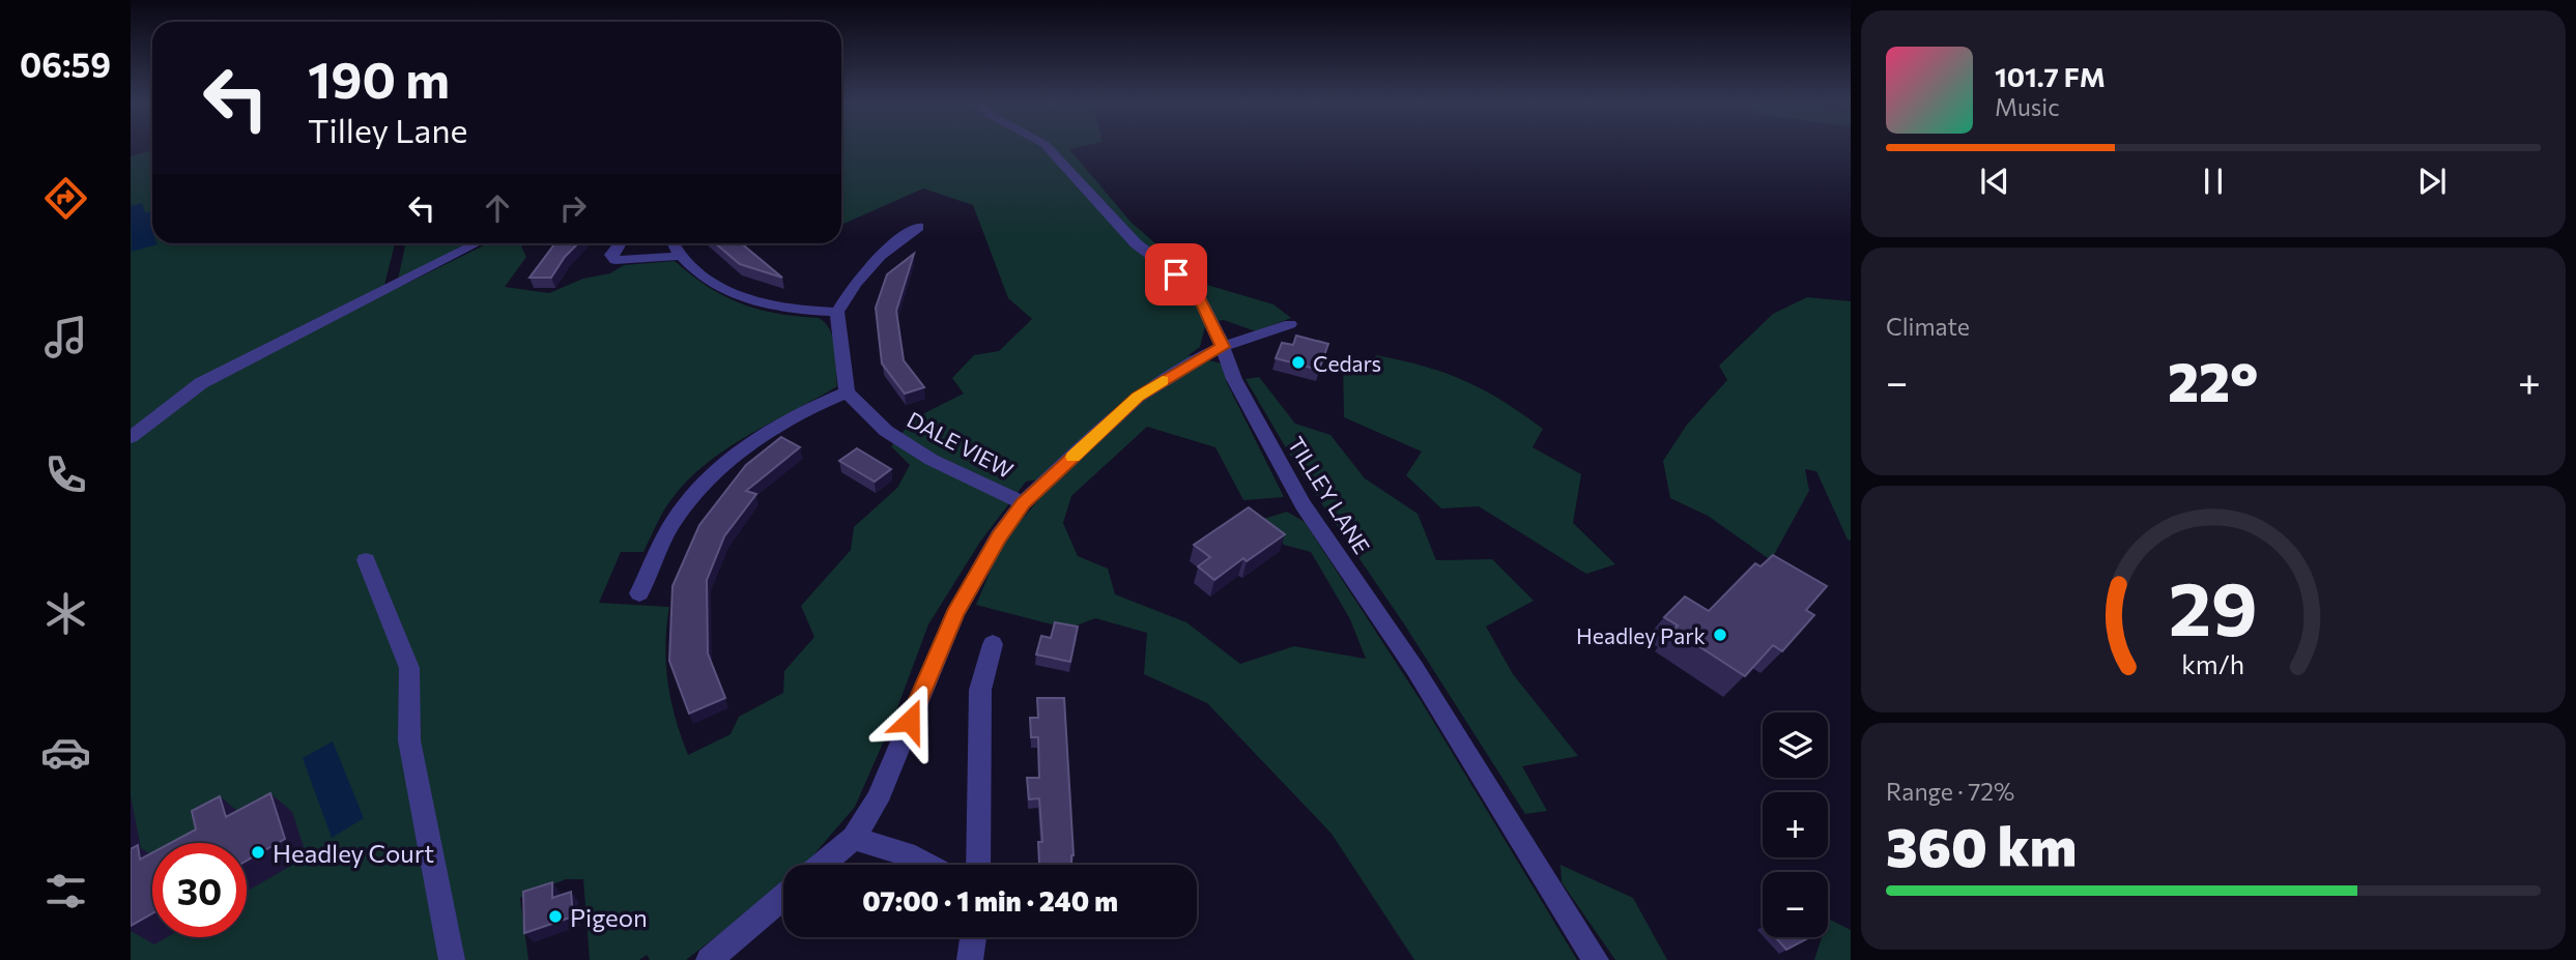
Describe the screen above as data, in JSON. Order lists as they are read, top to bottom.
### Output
{
  "streets": {
    "street": ["DALE VIEW", "TILLEY LANE"]
  },
  "places": [
    "Cedars",
    "Headley Park",
    "Headley Court",
    "Pigeon"
  ],
  "page": {
    "tabs": "06:59",
    "turn": ["190 m", "Tilley Lane"],
    "song": ["101.7 FM", "Music"],
    "tile": [
      "Climate",
      ["Range · 72%", "360 km"]
    ],
    "heat": ["−", "22°", "+"],
    "map_buttons": ["+", "−"],
    "limit": "30",
    "trip": "07:00 · 1 min · 240 m",
    "gauge": ["29", "km/h"]
  }
}
